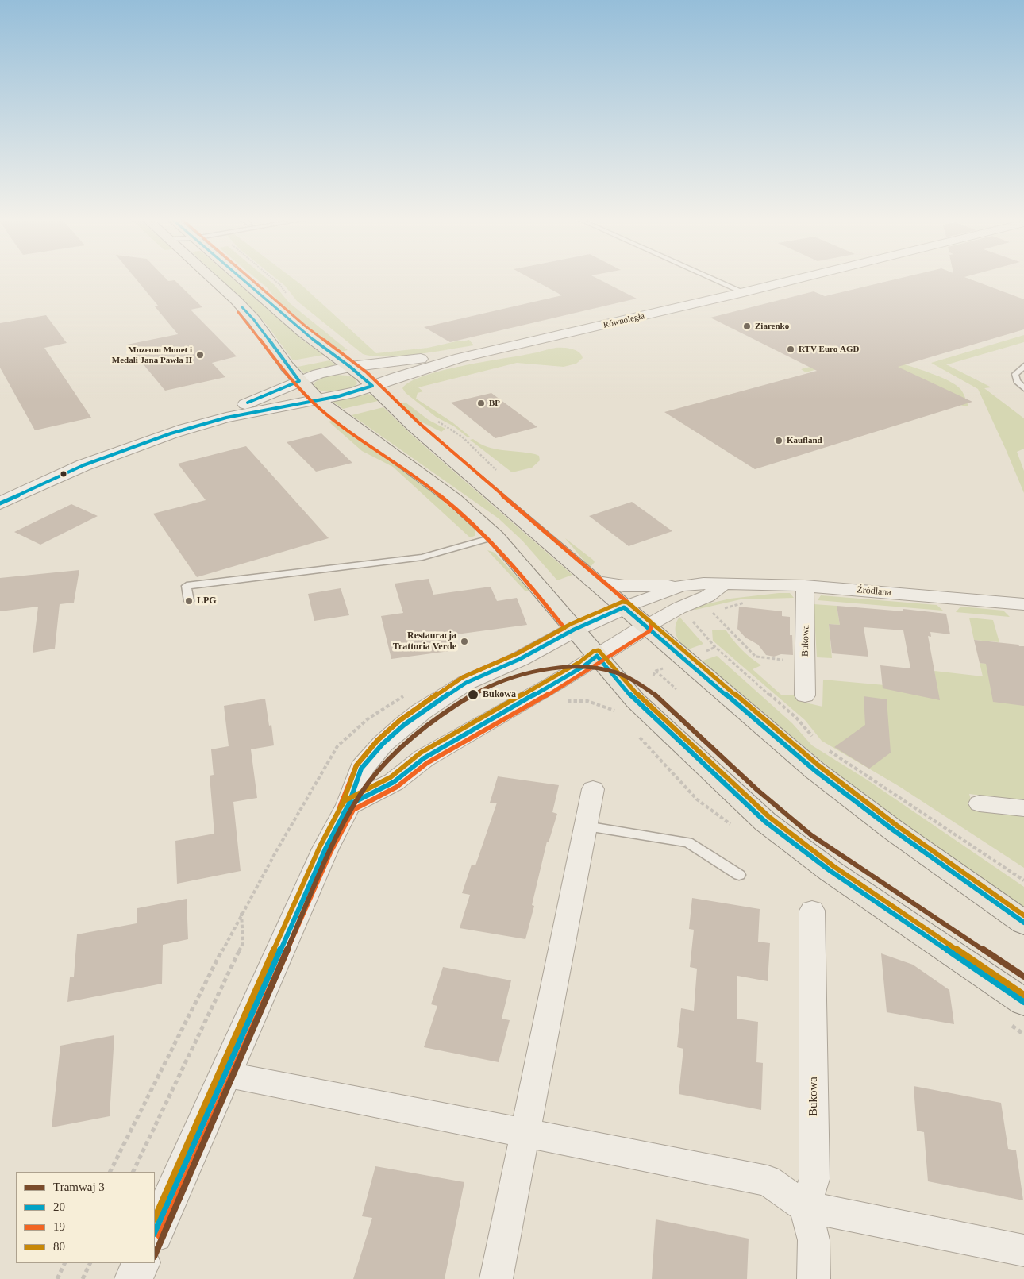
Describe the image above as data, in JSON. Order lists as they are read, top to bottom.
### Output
{
  "streets": {
    "street": ["Równoległa", "Źródlana", "Bukowa"]
  },
  "crossings": [
    ["Źródlana", "Bukowa"]
  ],
  "places": [
    "Ziarenko",
    "RTV Euro AGD",
    "Muzeum Monet i Medali Jana Pawła II",
    "BP",
    "Kaufland",
    "LPG",
    "Restauracja Trattoria Verde",
    "Bukowa"
  ],
  "lines": [
    "transit line 20",
    "transit line 19",
    "transit line 80",
    "tram line 3"
  ],
  "legend": [
    "Tramwaj 3",
    "20",
    "19",
    "80"
  ]
}
